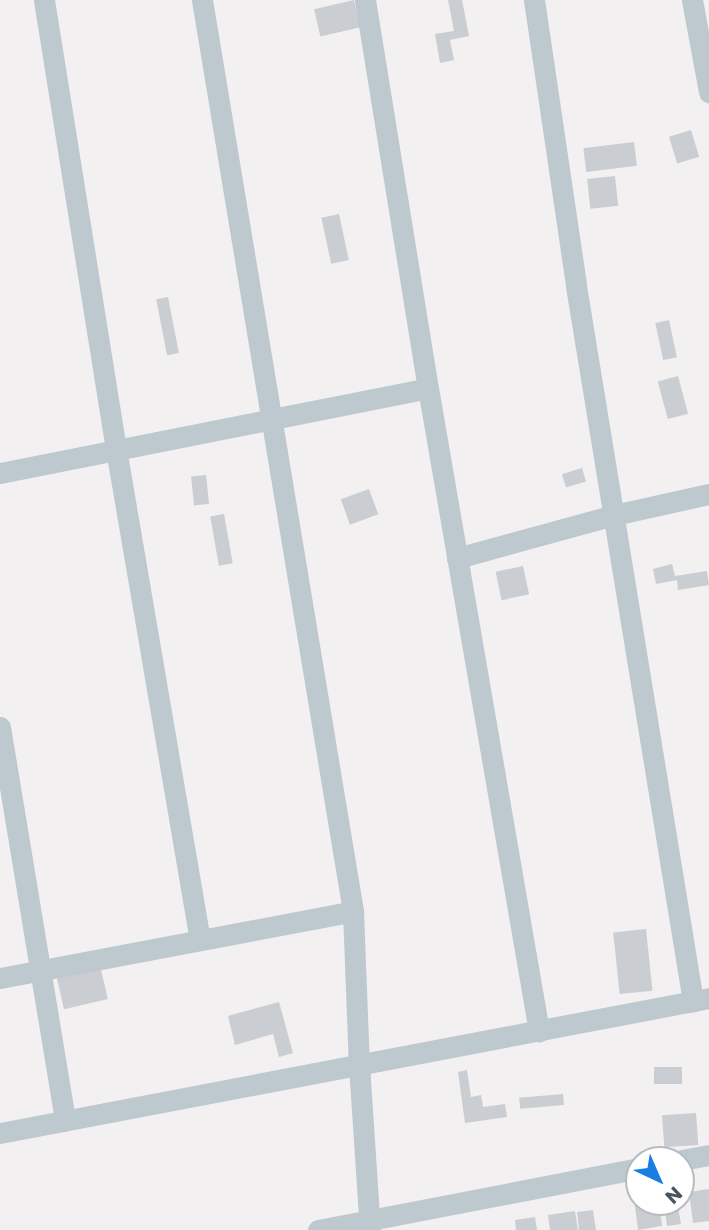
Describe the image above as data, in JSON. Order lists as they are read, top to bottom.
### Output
{
  "north": "bottom right"
}
